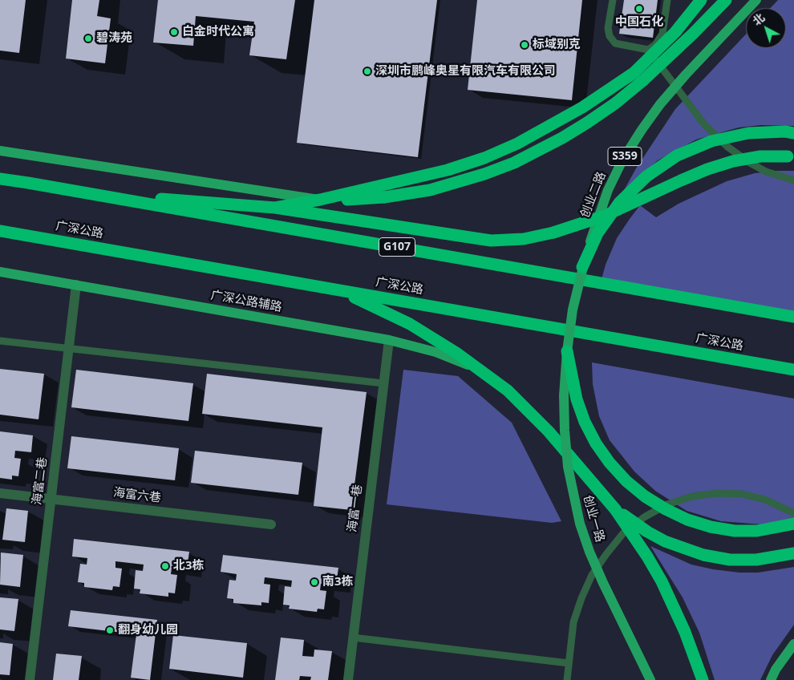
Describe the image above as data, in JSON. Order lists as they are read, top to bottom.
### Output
{
  "streets": {
    "highway": ["广深公路", "G107"],
    "main road": [
      "S359",
      "创业二路",
      "广深公路辅路",
      "创业一路"
    ],
    "street": ["海富二巷", "海富六巷", "海富一巷"]
  },
  "crossings": [
    ["创业二路", "创业一路"],
    ["广深公路辅路", "海富二巷"],
    ["广深公路辅路", "海富一巷"],
    ["海富二巷", "海富六巷"]
  ],
  "places": [
    "中国石化",
    "白金时代公寓",
    "碧涛苑",
    "标域别克",
    "深圳市鹏峰奥星有限汽车有限公司",
    "北3栋",
    "南3栋",
    "翻身幼儿园"
  ],
  "north": "top left"
}
